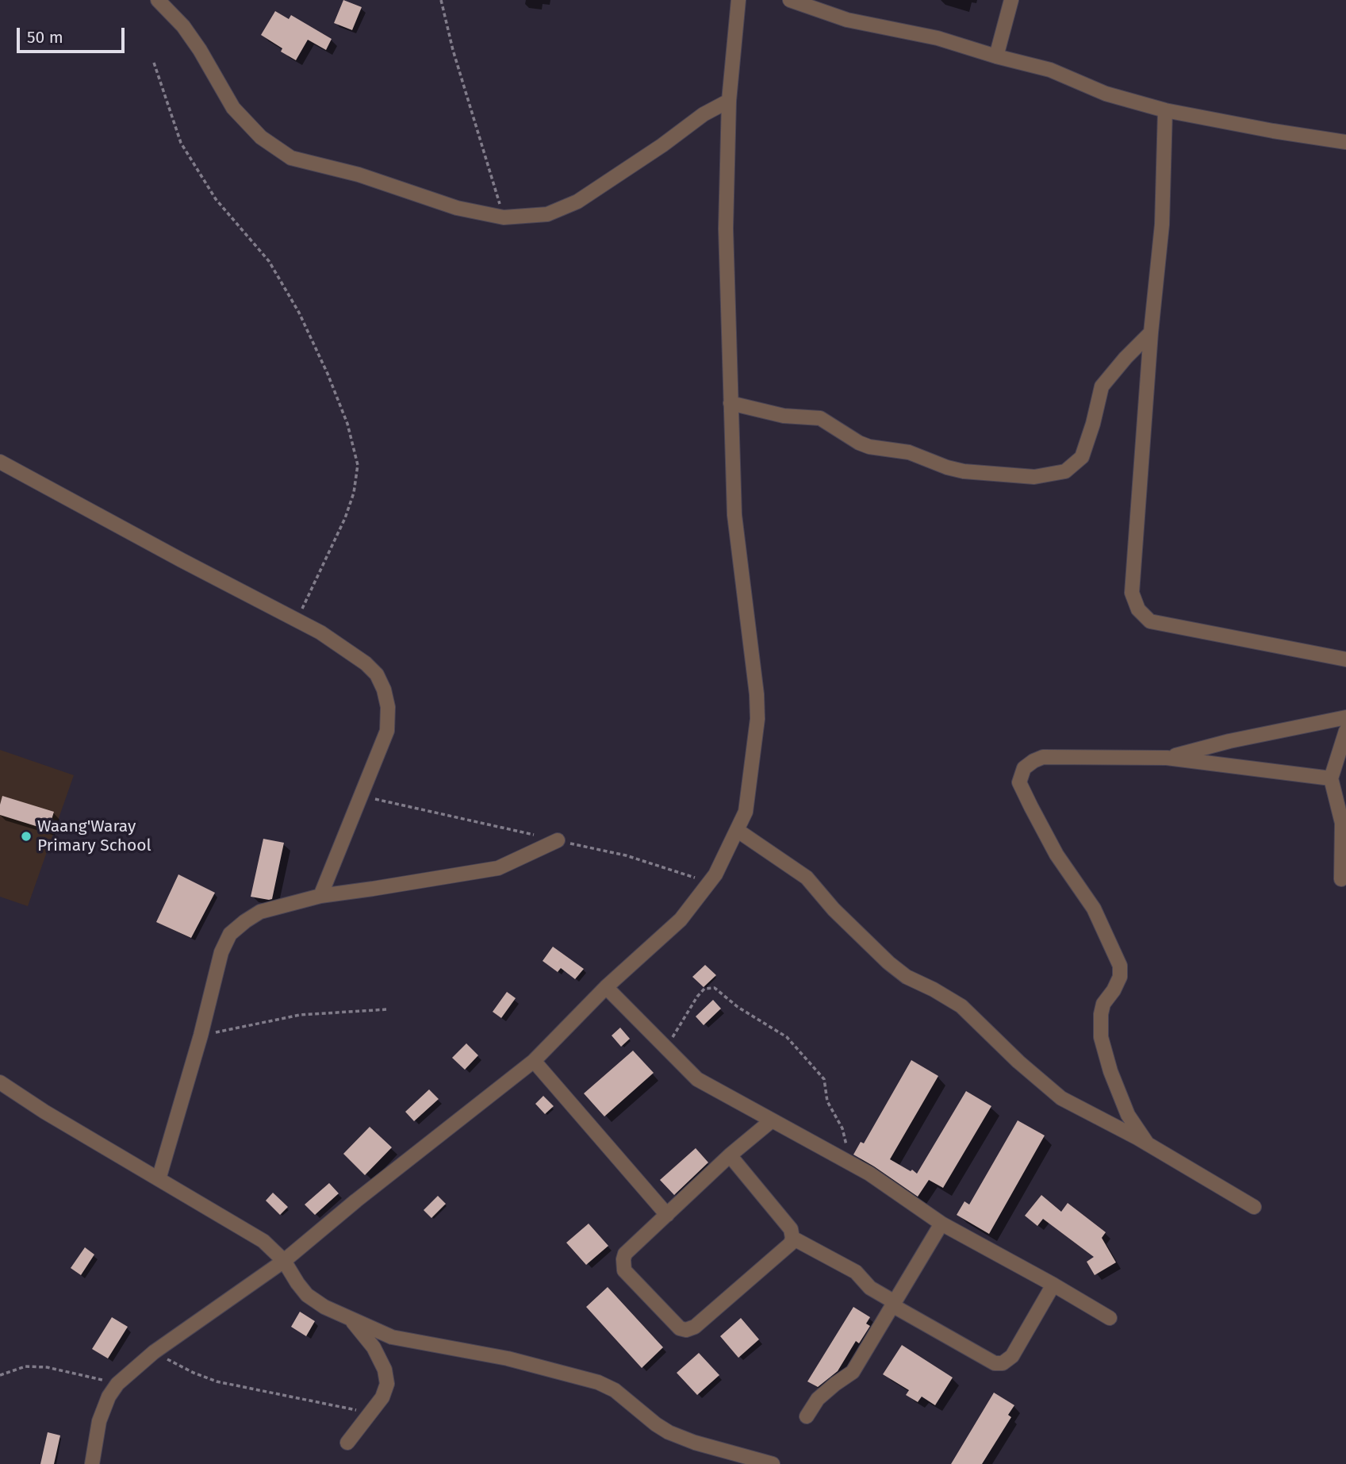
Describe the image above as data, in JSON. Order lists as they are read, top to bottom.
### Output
{
  "places": ["Waang'Waray Primary School"],
  "scale_bar": "50 m"
}
